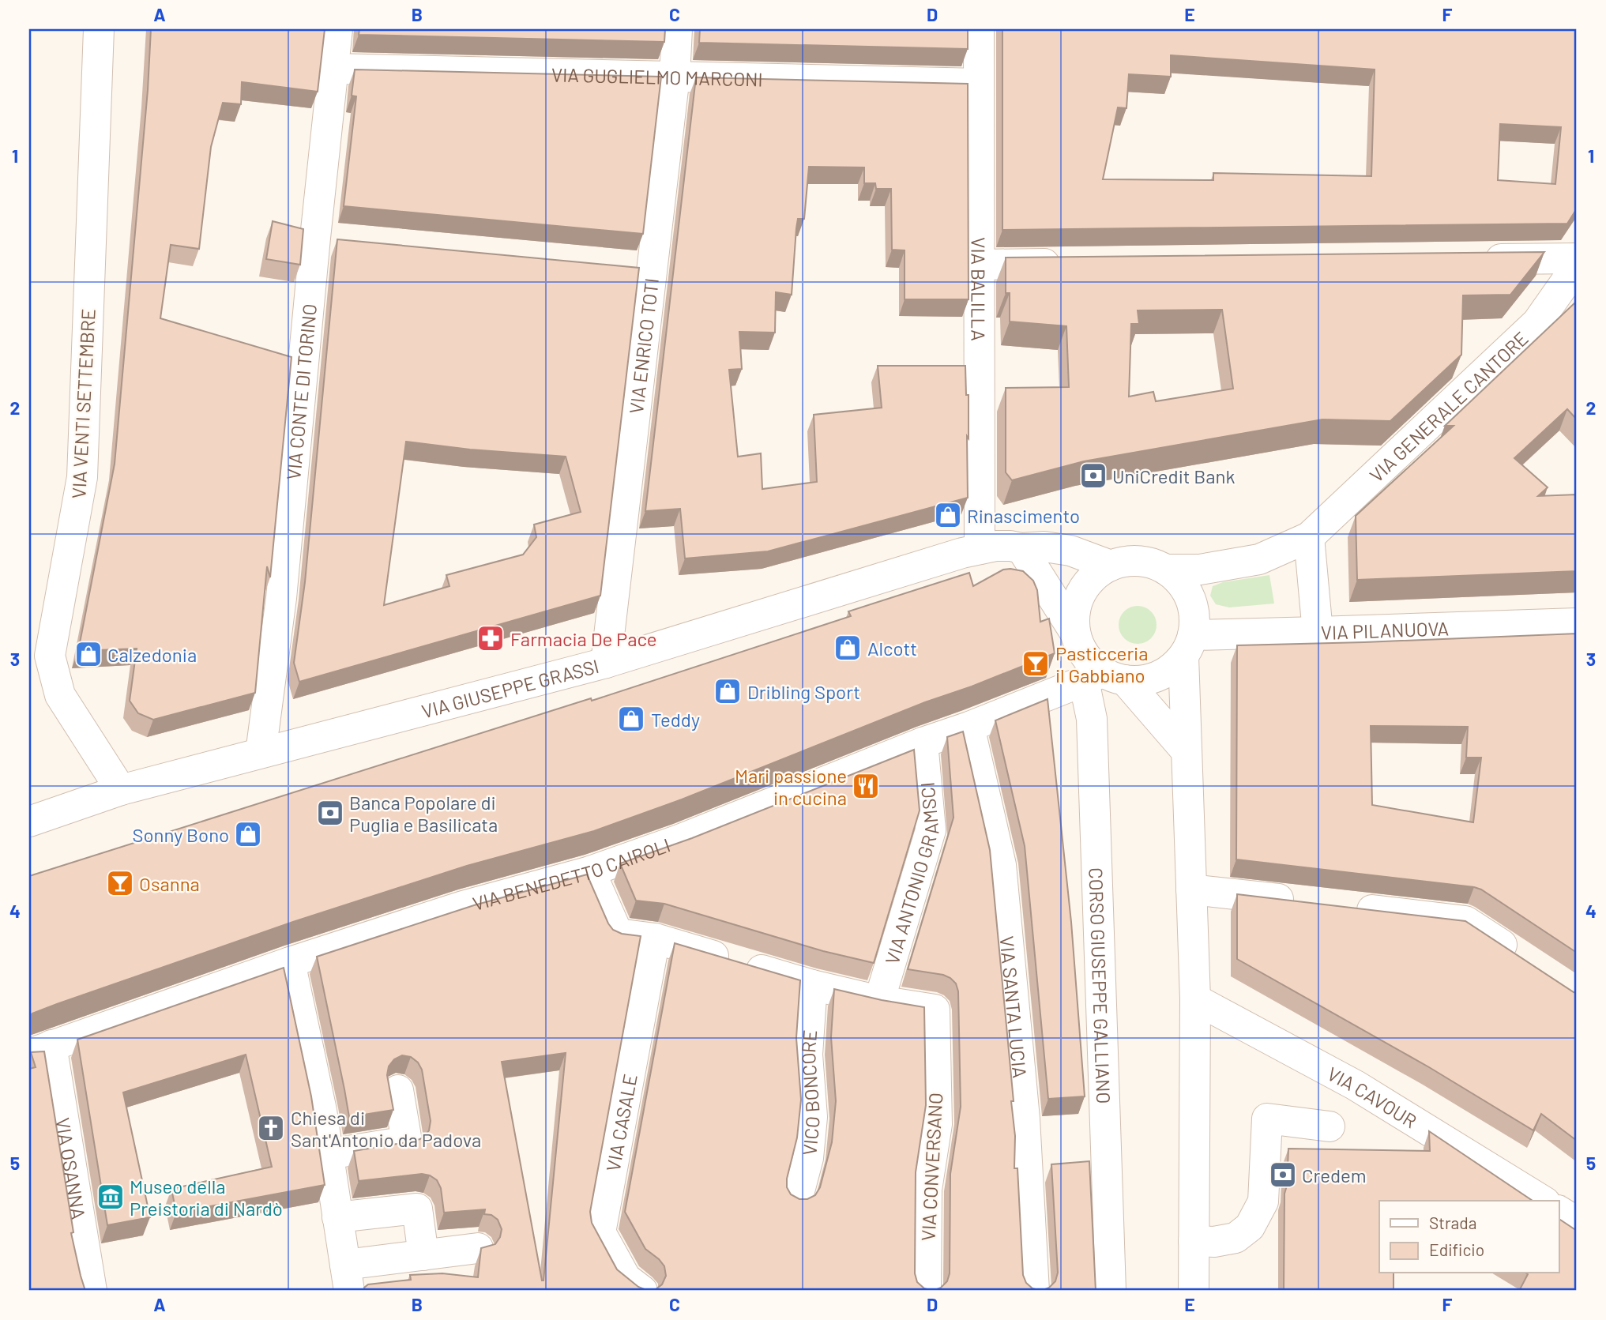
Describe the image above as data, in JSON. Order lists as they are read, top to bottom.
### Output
{
  "streets": {
    "street": [
      "VIA GUGLIELMO MARCONI",
      "VIA BALILLA",
      "VIA ENRICO TOTI",
      "VIA CONTE DI TORINO",
      "VIA VENTI SETTEMBRE",
      "VIA GENERALE CANTORE",
      "VIA PILANUOVA",
      "VIA GIUSEPPE GRASSI",
      "VIA ANTONIO GRAMSCI",
      "VIA BENEDETTO CAIROLI",
      "CORSO GIUSEPPE GALLIANO",
      "VIA SANTA LUCIA",
      "VICO BONCORE",
      "VIA CAVOUR",
      "VIA CASALE",
      "VIA CONVERSANO",
      "VIA OSANNA"
    ]
  },
  "crossings": [
    ["VIA GUGLIELMO MARCONI", "VIA BALILLA"],
    ["VIA GUGLIELMO MARCONI", "VIA ENRICO TOTI"],
    ["VIA GUGLIELMO MARCONI", "VIA CONTE DI TORINO"],
    ["VIA BALILLA", "VIA GIUSEPPE GRASSI"],
    ["VIA ENRICO TOTI", "VIA GIUSEPPE GRASSI"],
    ["VIA CONTE DI TORINO", "VIA GIUSEPPE GRASSI"],
    ["VIA VENTI SETTEMBRE", "VIA GIUSEPPE GRASSI"],
    ["VIA GENERALE CANTORE", "VIA PILANUOVA"],
    ["VIA GENERALE CANTORE", "VIA GIUSEPPE GRASSI"],
    ["VIA GENERALE CANTORE", "VIA BENEDETTO CAIROLI"],
    ["VIA GENERALE CANTORE", "CORSO GIUSEPPE GALLIANO"],
    ["VIA PILANUOVA", "VIA GIUSEPPE GRASSI"],
    ["VIA PILANUOVA", "VIA BENEDETTO CAIROLI"],
    ["VIA PILANUOVA", "CORSO GIUSEPPE GALLIANO"],
    ["VIA GIUSEPPE GRASSI", "VIA BENEDETTO CAIROLI"],
    ["VIA GIUSEPPE GRASSI", "CORSO GIUSEPPE GALLIANO"],
    ["VIA ANTONIO GRAMSCI", "VIA BENEDETTO CAIROLI"],
    ["VIA ANTONIO GRAMSCI", "VIA CONVERSANO"],
    ["VIA BENEDETTO CAIROLI", "CORSO GIUSEPPE GALLIANO"],
    ["VIA BENEDETTO CAIROLI", "VIA SANTA LUCIA"],
    ["VIA BENEDETTO CAIROLI", "VIA OSANNA"]
  ],
  "places": {
    "bank": ["UniCredit Bank", "Banca Popolare di Puglia e Basilicata", "Credem"],
    "shop": [
      "Rinascimento",
      "Alcott",
      "Calzedonia",
      "Dribling Sport",
      "Teddy",
      "Sonny Bono"
    ],
    "pharmacy": ["Farmacia De Pace"],
    "bar": ["Pasticceria il Gabbiano", "Osanna"],
    "restaurant": ["Mari passione in cucina"],
    "church": ["Chiesa di Sant'Antonio da Padova"],
    "museum": ["Museo della Preistoria di Nardò"]
  },
  "legend": ["Strada", "Edificio"],
  "grid": {
    "columns": [
      "A",
      "B",
      "C",
      "D",
      "E",
      "F"
    ],
    "rows": [
      "1",
      "2",
      "3",
      "4",
      "5"
    ]
  }
}
